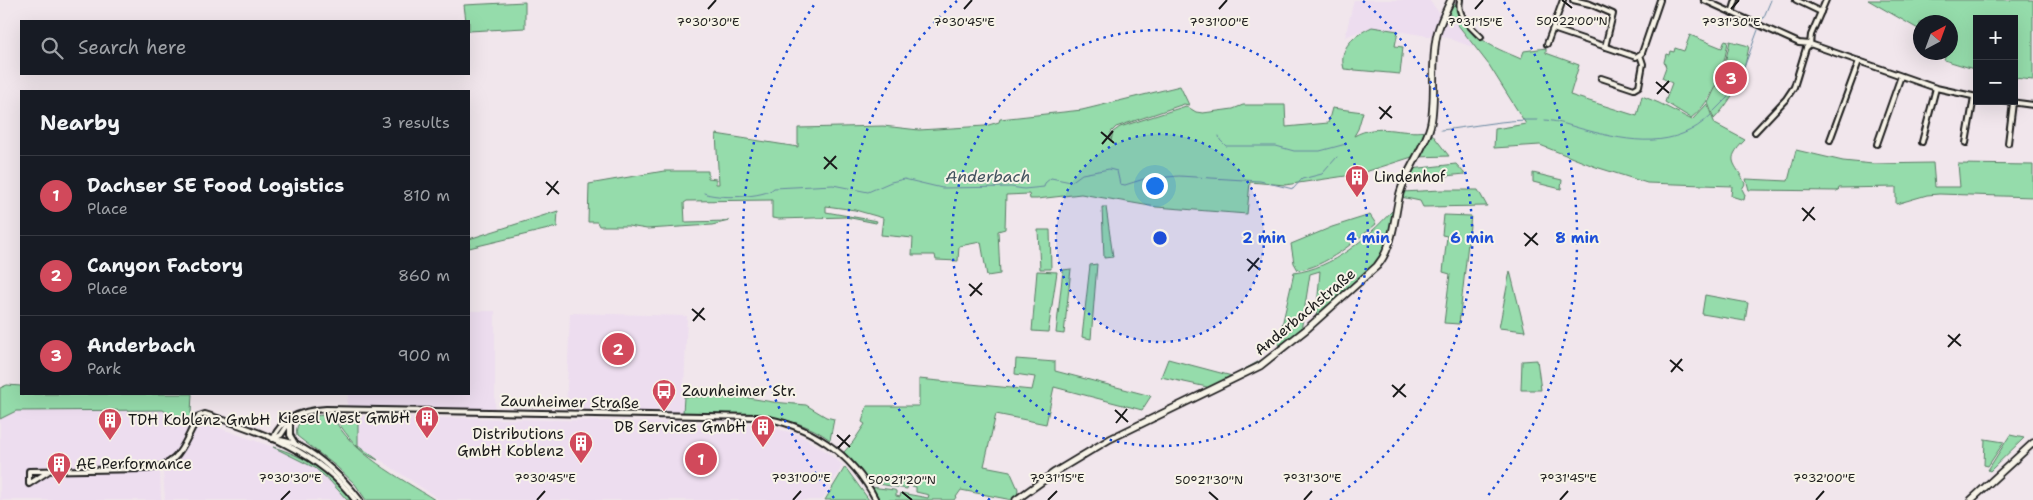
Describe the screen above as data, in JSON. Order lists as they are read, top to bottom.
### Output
{
  "streets": {
    "main road": ["Anderbachstraße"],
    "street": ["Zaunheimer Straße"]
  },
  "water": ["Anderbach"],
  "places": {
    "building": [
      "Lindenhof",
      "Kiesel West GmbH",
      "TDH Koblenz GmbH",
      "DB Services GmbH",
      "Distributions GmbH Koblenz",
      "AE Performance"
    ],
    "bus stop": ["Zaunheimer Str."]
  },
  "north": "top right",
  "page": {
    "map_buttons": ["+", "−"],
    "search": "Search here",
    "pins": ["3", "2", "1"],
    "heading": ["Nearby", "3 results"],
    "list": [
      {
        "mark": "1",
        "name": "Dachser SE Food Logistics",
        "note": "Place",
        "value": "810 m"
      },
      {
        "mark": "2",
        "name": "Canyon Factory",
        "note": "Place",
        "value": "860 m"
      },
      {
        "mark": "3",
        "name": "Anderbach",
        "note": "Park",
        "value": "900 m"
      }
    ]
  },
  "coordinates": [
    "50°22'00\"N",
    "7°30'30\"E",
    "7°30'45\"E",
    "7°31'15\"E",
    "7°31'00\"E",
    "7°31'30\"E",
    "7°31'45\"E",
    "7°32'00\"E",
    "50°21'20\"N",
    "50°21'30\"N"
  ],
  "rings": [
    "2 min",
    "4 min",
    "6 min",
    "8 min"
  ]
}
